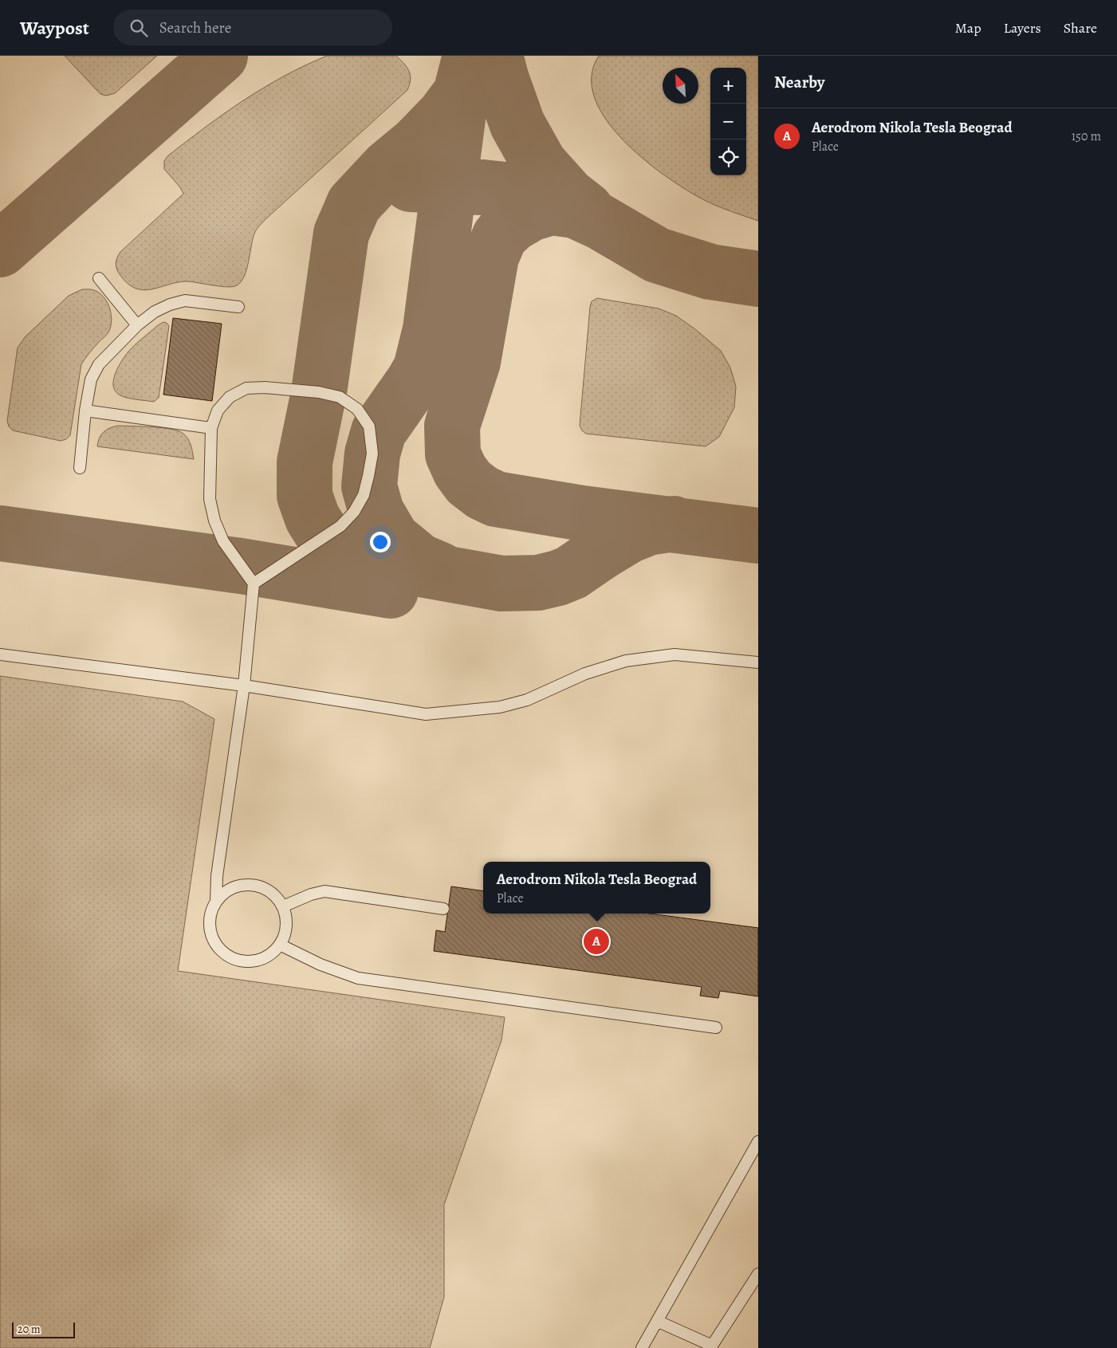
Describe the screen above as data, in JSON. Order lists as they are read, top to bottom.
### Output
{
  "scale_bar": "20 m",
  "north": "top left",
  "page": {
    "header": "Waypost",
    "search": "Search here",
    "nav": ["Map", "Layers", "Share"],
    "heading": "Nearby",
    "map_buttons": ["+", "−"],
    "list": [
      {
        "mark": "A",
        "name": "Aerodrom Nikola Tesla Beograd",
        "note": "Place",
        "value": "150 m"
      }
    ],
    "popup": ["Aerodrom Nikola Tesla Beograd", "Place"],
    "pins": "A",
    "scale": "20 m"
  }
}
